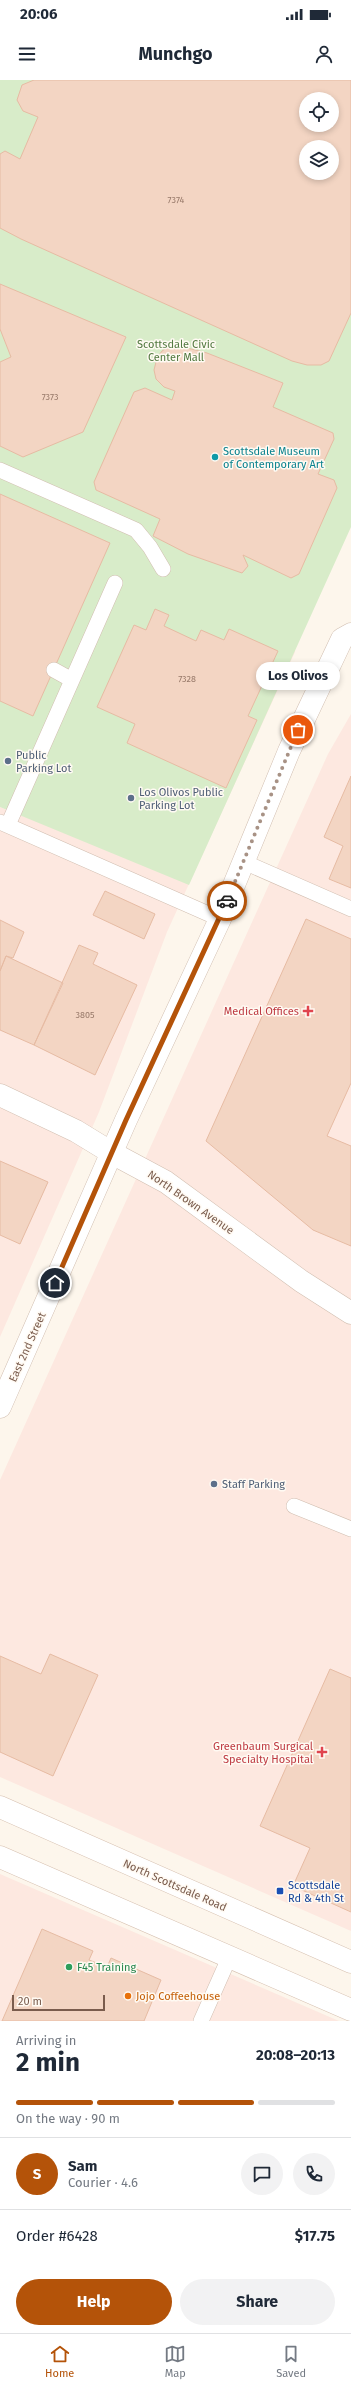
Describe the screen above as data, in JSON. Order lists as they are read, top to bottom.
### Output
{
  "streets": {
    "street": ["North Brown Avenue", "East 2nd Street", "North Scottsdale Road"]
  },
  "crossings": [
    ["North Brown Avenue", "East 2nd Street"]
  ],
  "parks": ["Scottsdale Civic Center Mall"],
  "places": {
    "other": [
      "Scottsdale Museum of Contemporary Art",
      "Los Olivos",
      "Public Parking Lot",
      "Los Olivos Public Parking Lot",
      "Staff Parking",
      "F45 Training",
      "Jojo Coffeehouse"
    ],
    "health": ["Medical Offices", "Greenbaum Surgical Specialty Hospital"],
    "transit": ["Scottsdale Rd & 4th St"]
  },
  "house_numbers": [
    "7374",
    "7373",
    "7328",
    "3805"
  ],
  "scale_bar": "20 m",
  "page": {
    "status": "20:06",
    "header": "Munchgo",
    "bubble": "Los Olivos",
    "scale": "20 m",
    "heading": ["2 min", "Arriving in", "20:08–20:13"],
    "panel": [
      "Sam",
      "Courier · 4.6",
      "Order #6428",
      "$17.75"
    ],
    "bar": "On the way · 90 m",
    "round": "S",
    "buttons": ["Help", "Share"],
    "tabs": ["Home", "Map", "Saved"]
  }
}
